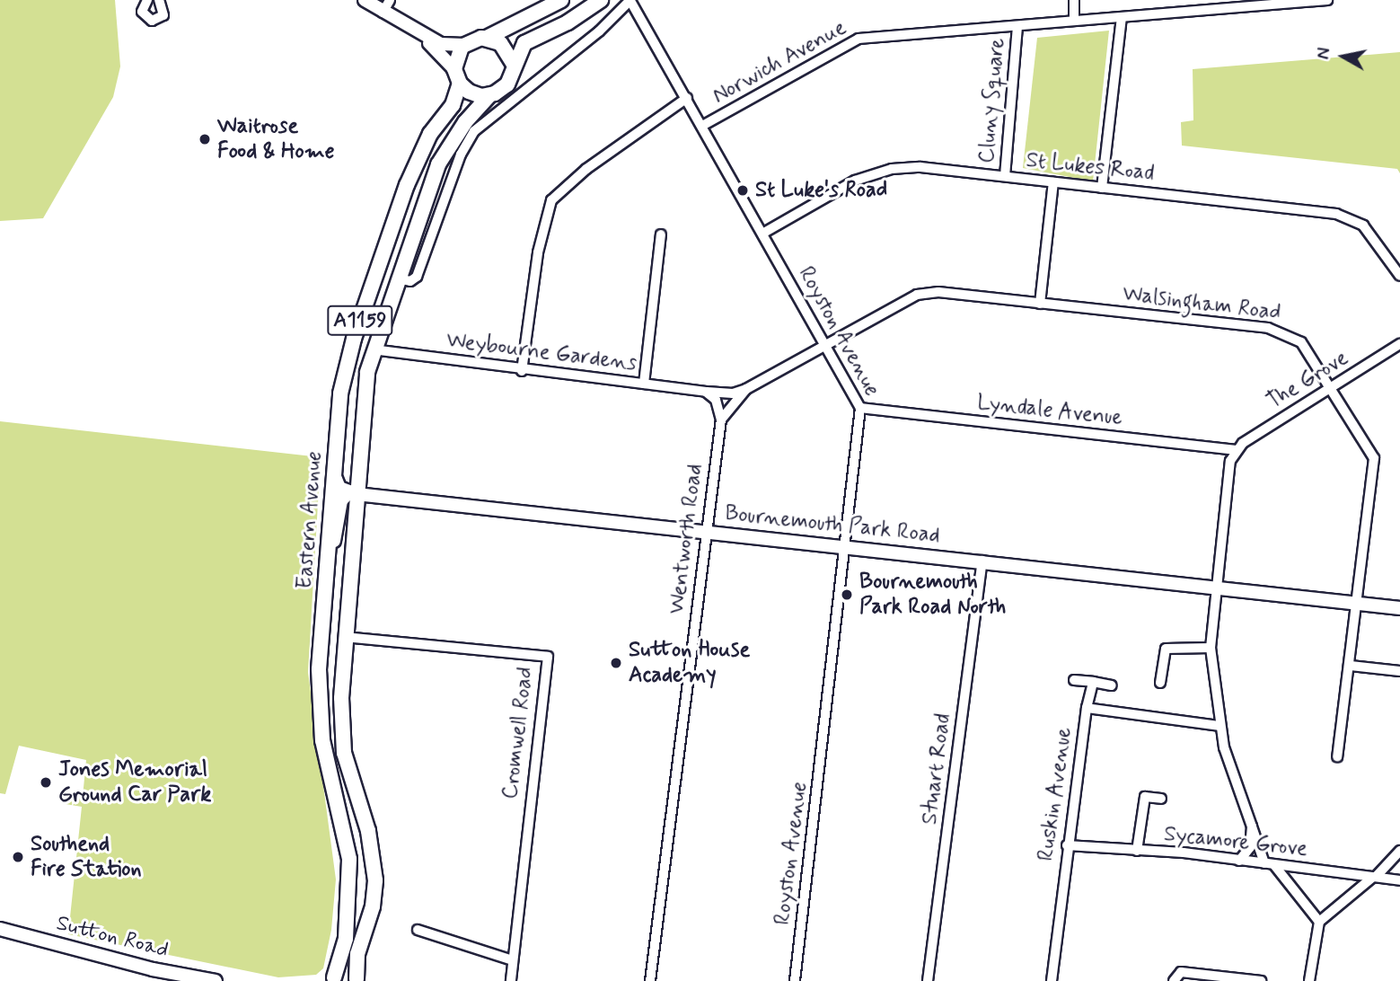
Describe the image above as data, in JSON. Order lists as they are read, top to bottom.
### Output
{
  "streets": {
    "main road": ["A1159", "Eastern Avenue"],
    "street": [
      "Norwich Avenue",
      "Cluny Square",
      "St Lukes Road",
      "Walsingham Road",
      "Royston Avenue",
      "Weybourne Gardens",
      "The Grove",
      "Lyndale Avenue",
      "Bournemouth Park Road",
      "Wentworth Road",
      "Cromwell Road",
      "Stuart Road",
      "Ruskin Avenue",
      "Sycamore Grove",
      "Sutton Road"
    ]
  },
  "crossings": [
    ["Norwich Avenue", "Cluny Square"],
    ["Norwich Avenue", "Royston Avenue"],
    ["Cluny Square", "St Lukes Road"],
    ["St Lukes Road", "Royston Avenue"],
    ["Walsingham Road", "Royston Avenue"],
    ["Walsingham Road", "The Grove"],
    ["Walsingham Road", "Bournemouth Park Road"],
    ["Royston Avenue", "Lyndale Avenue"],
    ["Royston Avenue", "Bournemouth Park Road"],
    ["Weybourne Gardens", "Eastern Avenue"],
    ["The Grove", "Lyndale Avenue"],
    ["Eastern Avenue", "Bournemouth Park Road"],
    ["Eastern Avenue", "Cromwell Road"],
    ["Bournemouth Park Road", "Wentworth Road"],
    ["Bournemouth Park Road", "Stuart Road"],
    ["Ruskin Avenue", "Sycamore Grove"]
  ],
  "places": [
    "Waitrose Food & Home",
    "St Luke's Road",
    "Bournemouth Park Road North",
    "Sutton House Academy",
    "Jones Memorial Ground Car Park",
    "Southend Fire Station"
  ],
  "north": "left"
}
